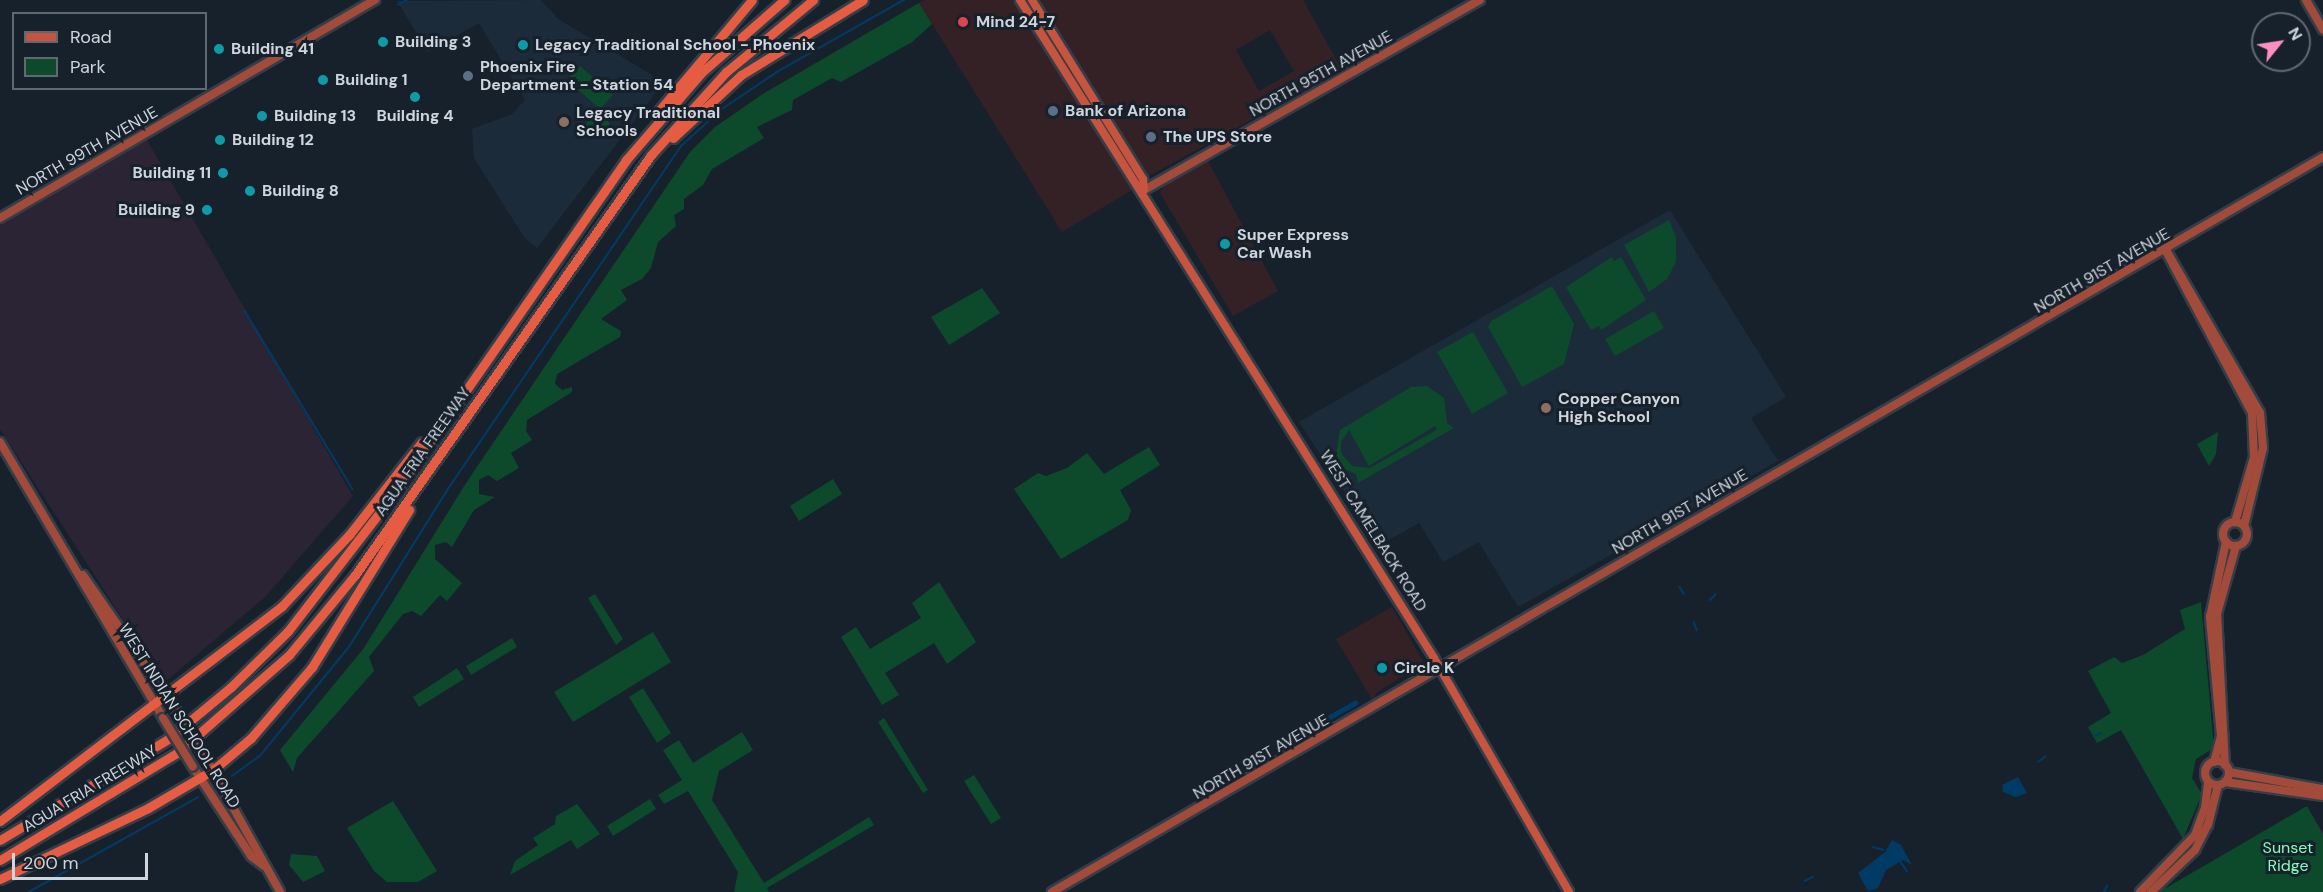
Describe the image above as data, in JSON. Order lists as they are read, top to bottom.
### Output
{
  "streets": {
    "highway": ["AGUA FRIA FREEWAY"],
    "main road": [
      "NORTH 95TH AVENUE",
      "NORTH 99TH AVENUE",
      "NORTH 91ST AVENUE",
      "WEST CAMELBACK ROAD",
      "WEST INDIAN SCHOOL ROAD"
    ]
  },
  "crossings": [
    ["NORTH 95TH AVENUE", "WEST CAMELBACK ROAD"],
    ["NORTH 91ST AVENUE", "WEST CAMELBACK ROAD"]
  ],
  "parks": ["Sunset Ridge"],
  "places": [
    "Mind 24-7",
    "Building 3",
    "Legacy Traditional School - Phoenix",
    "Building 41",
    "Phoenix Fire Department - Station 54",
    "Building 1",
    "Building 4",
    "Bank of Arizona",
    "Building 13",
    "Legacy Traditional Schools",
    "The UPS Store",
    "Building 12",
    "Building 11",
    "Building 8",
    "Building 9",
    "Super Express Car Wash",
    "Copper Canyon High School",
    "Circle K"
  ],
  "legend": ["Road", "Park"],
  "scale_bar": "200 m",
  "north": "top right"
}
